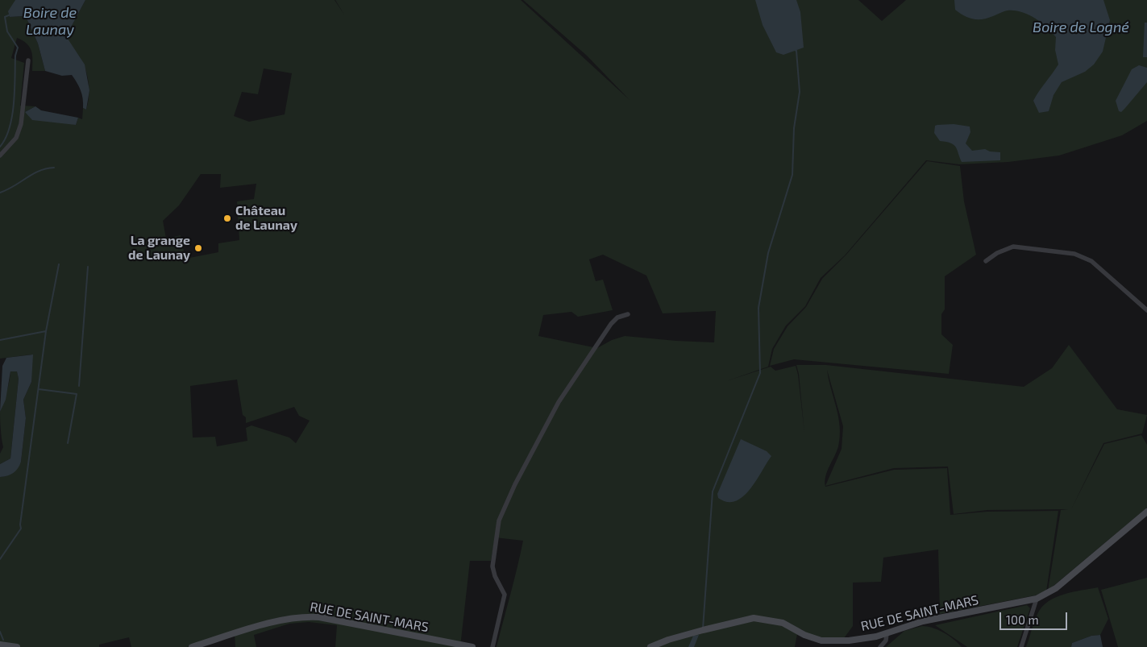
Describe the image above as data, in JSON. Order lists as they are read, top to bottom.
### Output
{
  "streets": {
    "street": ["RUE DE SAINT-MARS"]
  },
  "water": ["Boire de Launay", "Boire de Logné"],
  "places": ["Château de Launay", "La grange de Launay"],
  "scale_bar": "100 m"
}
